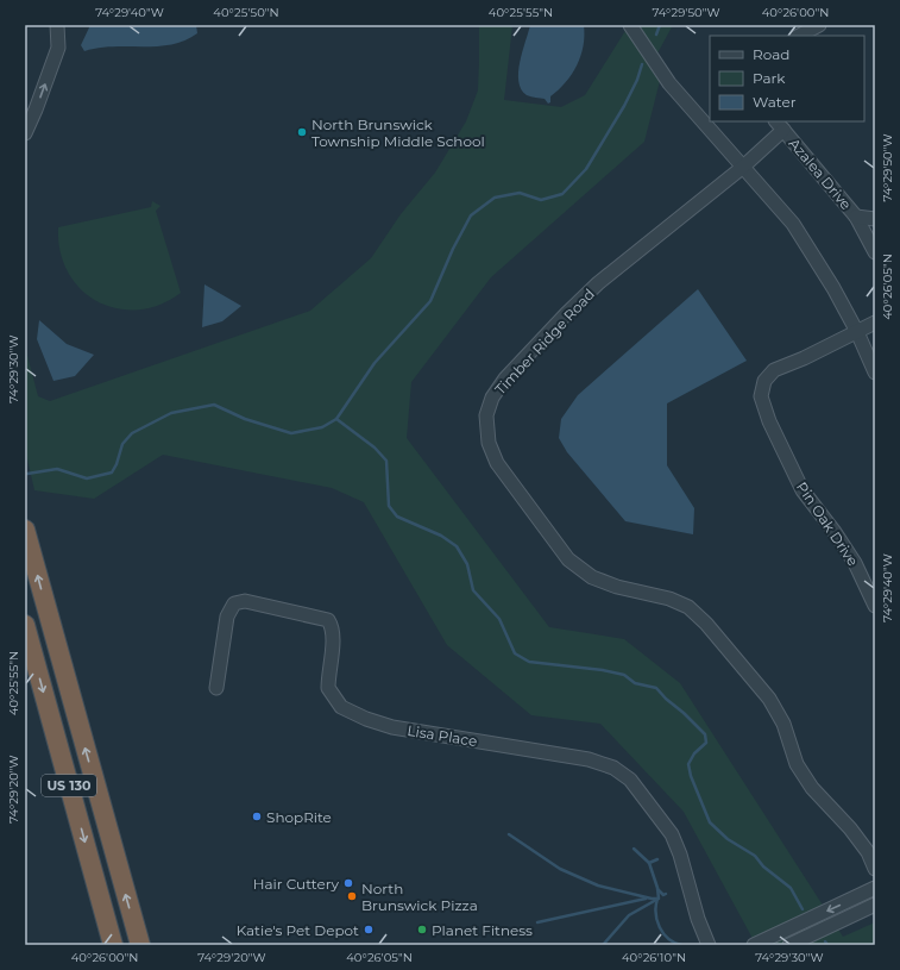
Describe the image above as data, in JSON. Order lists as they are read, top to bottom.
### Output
{
  "streets": {
    "highway": ["US 130"],
    "street": [
      "Azalea Drive",
      "Timber Ridge Road",
      "Pin Oak Drive",
      "Lisa Place"
    ]
  },
  "crossings": [
    ["Azalea Drive", "Timber Ridge Road"]
  ],
  "places": [
    "North Brunswick Township Middle School",
    "ShopRite",
    "Hair Cuttery",
    "North Brunswick Pizza",
    "Katie's Pet Depot",
    "Planet Fitness"
  ],
  "legend": ["Road", "Park", "Water"],
  "coordinates": [
    "74°29'40\"W",
    "40°25'50\"N",
    "40°25'55\"N",
    "74°29'50\"W",
    "40°26'00\"N",
    "40°26'05\"N",
    "74°29'30\"W",
    "74°29'20\"W",
    "40°26'10\"N"
  ]
}
